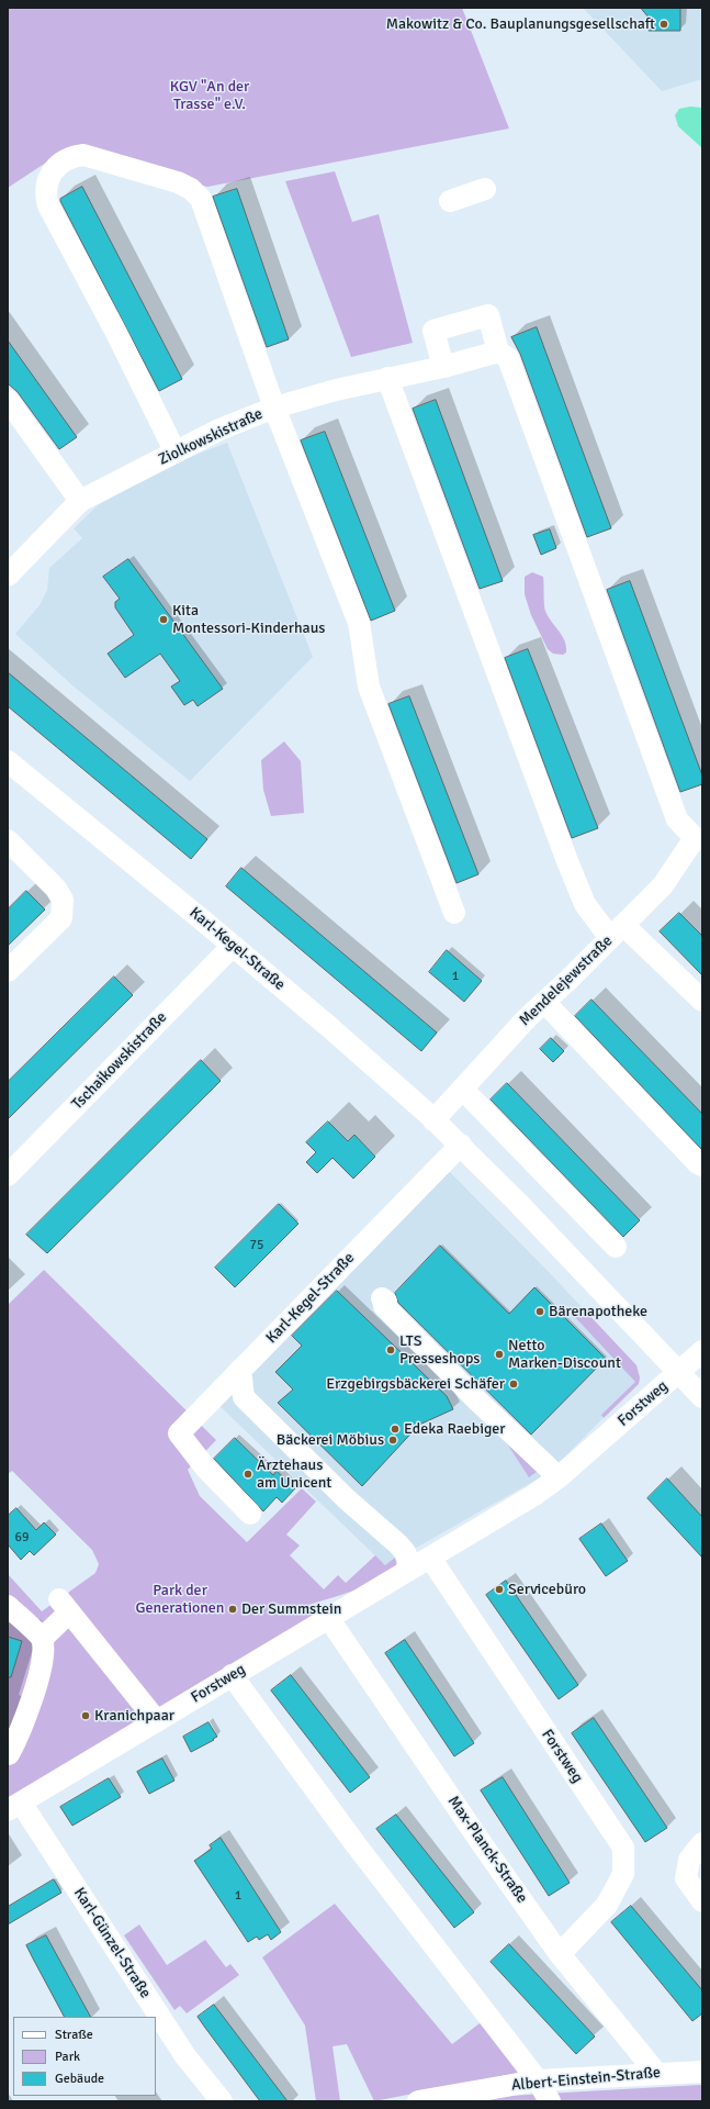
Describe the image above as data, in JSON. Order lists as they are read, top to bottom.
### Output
{
  "streets": {
    "street": [
      "Ziolkowskistraße",
      "Karl-Kegel-Straße",
      "Mendelejewstraße",
      "Tschaikowskistraße",
      "Forstweg",
      "Max-Planck-Straße",
      "Karl-Günzel-Straße",
      "Albert-Einstein-Straße"
    ]
  },
  "crossings": [
    ["Karl-Kegel-Straße", "Mendelejewstraße"],
    ["Karl-Kegel-Straße", "Tschaikowskistraße"],
    ["Karl-Kegel-Straße", "Forstweg"],
    ["Forstweg", "Max-Planck-Straße"],
    ["Forstweg", "Karl-Günzel-Straße"],
    ["Max-Planck-Straße", "Albert-Einstein-Straße"]
  ],
  "parks": ["KGV \"An der Trasse\" e.V.", "Park der Generationen"],
  "places": [
    "Makowitz & Co. Bauplanungsgesellschaft",
    "Kita Montessori-Kinderhaus",
    "Bärenapotheke",
    "LTS Presseshops",
    "Netto Marken-Discount",
    "Erzgebirgsbäckerei Schäfer",
    "Edeka Raebiger",
    "Bäckerei Möbius",
    "Ärztehaus am Unicent",
    "Servicebüro",
    "Der Summstein",
    "Kranichpaar"
  ],
  "house_numbers": [
    "1",
    "75",
    "69",
    "1"
  ],
  "legend": ["Straße", "Park", "Gebäude"]
}
